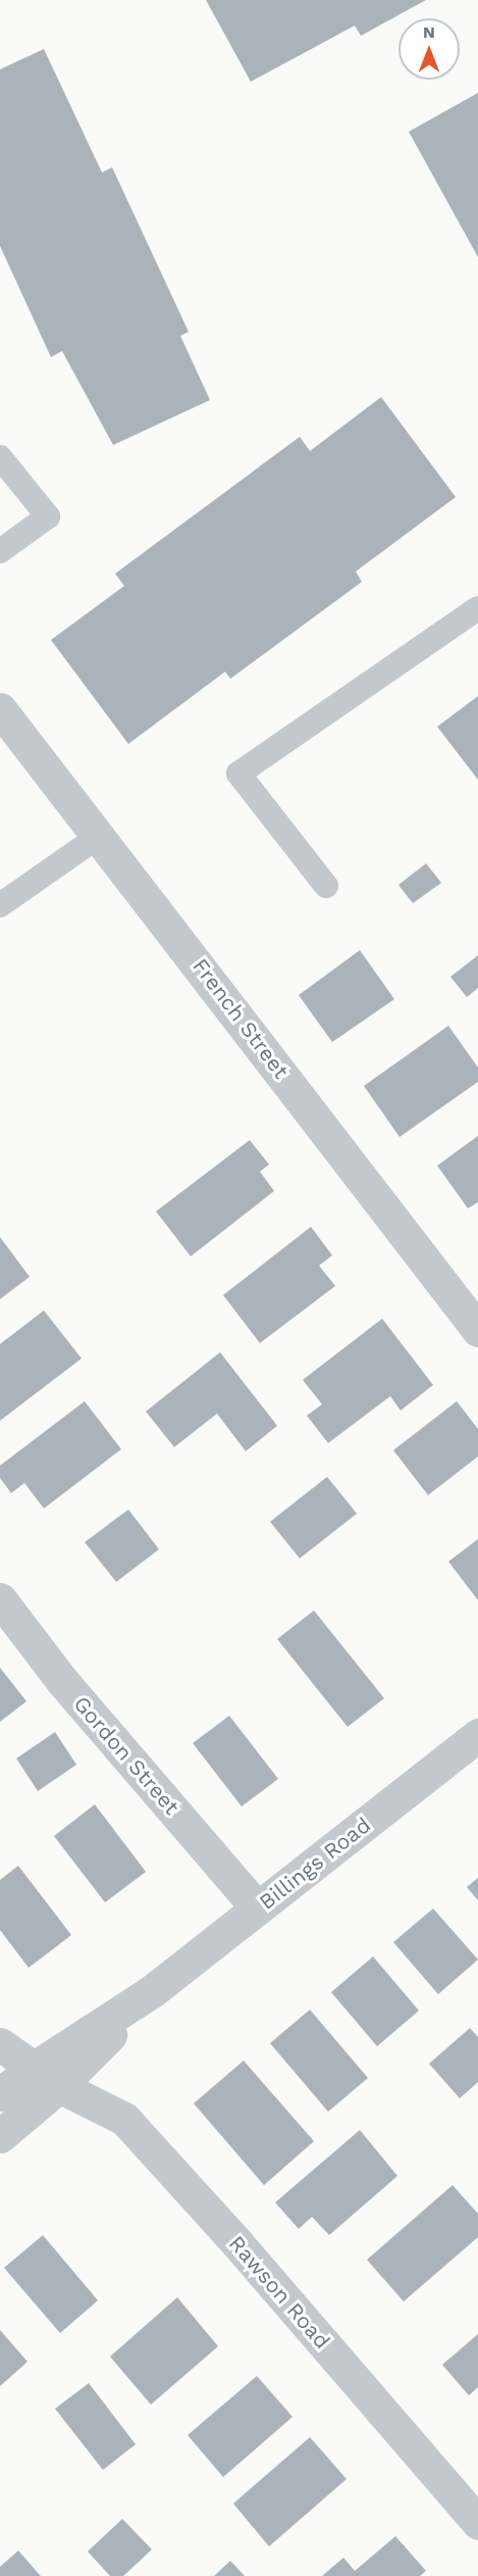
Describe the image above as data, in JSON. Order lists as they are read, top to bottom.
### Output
{
  "streets": {
    "street": [
      "French Street",
      "Gordon Street",
      "Billings Road",
      "Rawson Road"
    ]
  },
  "crossings": [
    ["Gordon Street", "Billings Road"],
    ["Billings Road", "Rawson Road"]
  ],
  "north": "top"
}
